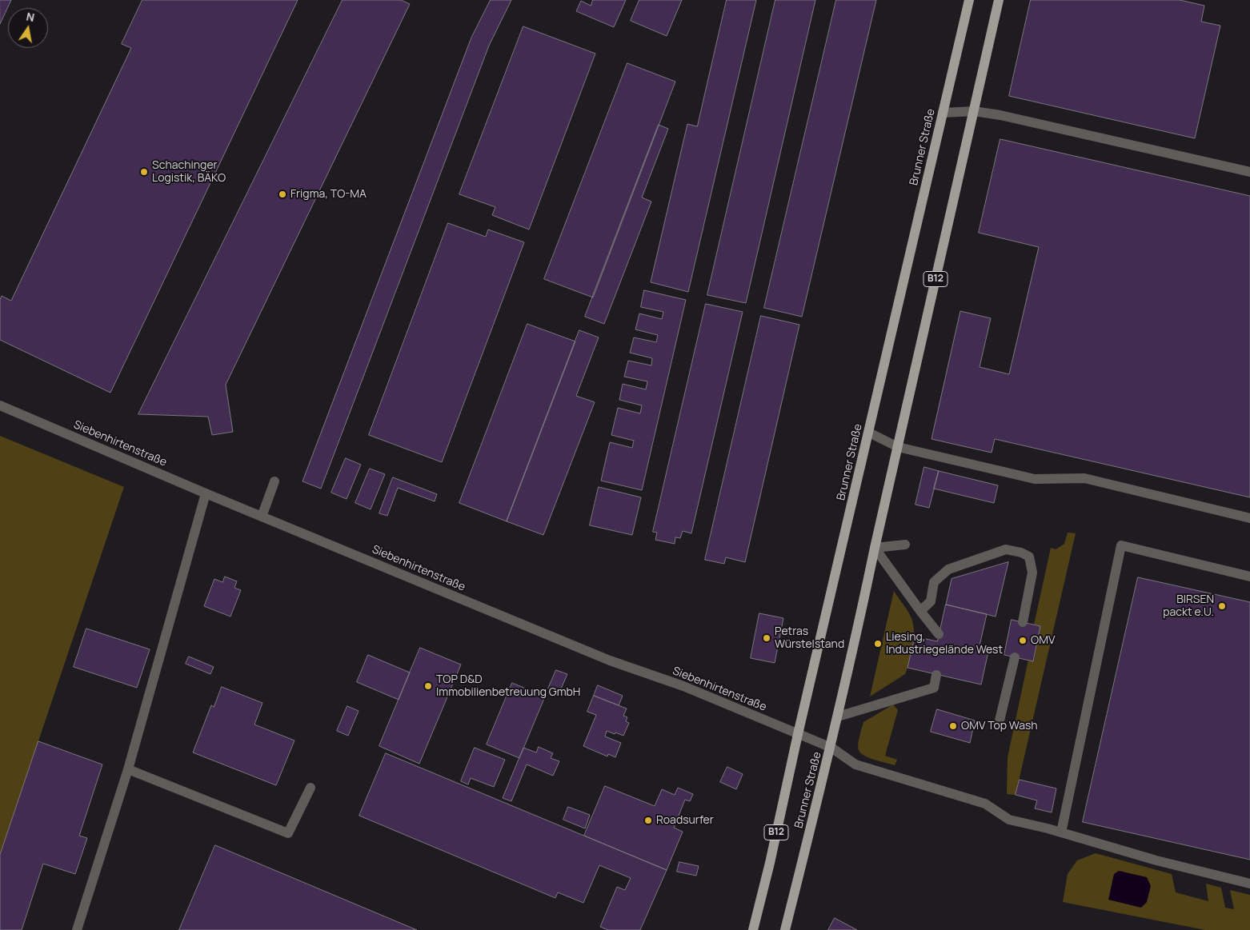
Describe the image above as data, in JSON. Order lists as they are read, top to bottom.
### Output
{
  "streets": {
    "main road": ["Brunner Straße", "B12"],
    "street": ["Siebenhirtenstraße"]
  },
  "crossings": [
    ["Brunner Straße", "Siebenhirtenstraße"]
  ],
  "places": [
    "Schachinger Logistik, BÄKO",
    "Frigma, TO-MA",
    "BIRSEN packt e.U.",
    "Petras Würstelstand",
    "OMV",
    "Liesing, Industriegelände West",
    "TOP D&D Immobilienbetreuung GmbH",
    "OMV Top Wash",
    "Roadsurfer"
  ],
  "north": "top"
}
